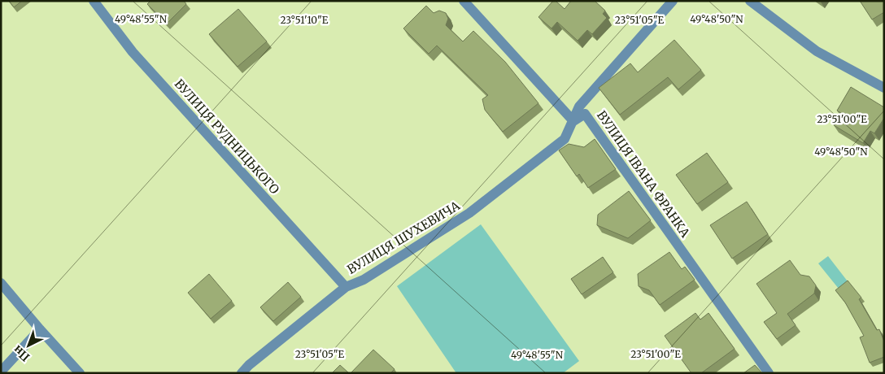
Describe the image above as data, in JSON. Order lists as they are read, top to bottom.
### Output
{
  "streets": {
    "street": ["ВУЛИЦЯ РУДНИЦЬКОГО", "ВУЛИЦЯ ІВАНА ФРАНКА", "ВУЛИЦЯ ШУХЕВИЧА"]
  },
  "crossings": [
    ["ВУЛИЦЯ РУДНИЦЬКОГО", "ВУЛИЦЯ ШУХЕВИЧА"],
    ["ВУЛИЦЯ ІВАНА ФРАНКА", "ВУЛИЦЯ ШУХЕВИЧА"]
  ],
  "north": "bottom left",
  "coordinates": [
    "49°48'55\"N",
    "49°48'50\"N",
    "23°51'10\"E",
    "23°51'05\"E",
    "23°51'00\"E"
  ]
}
